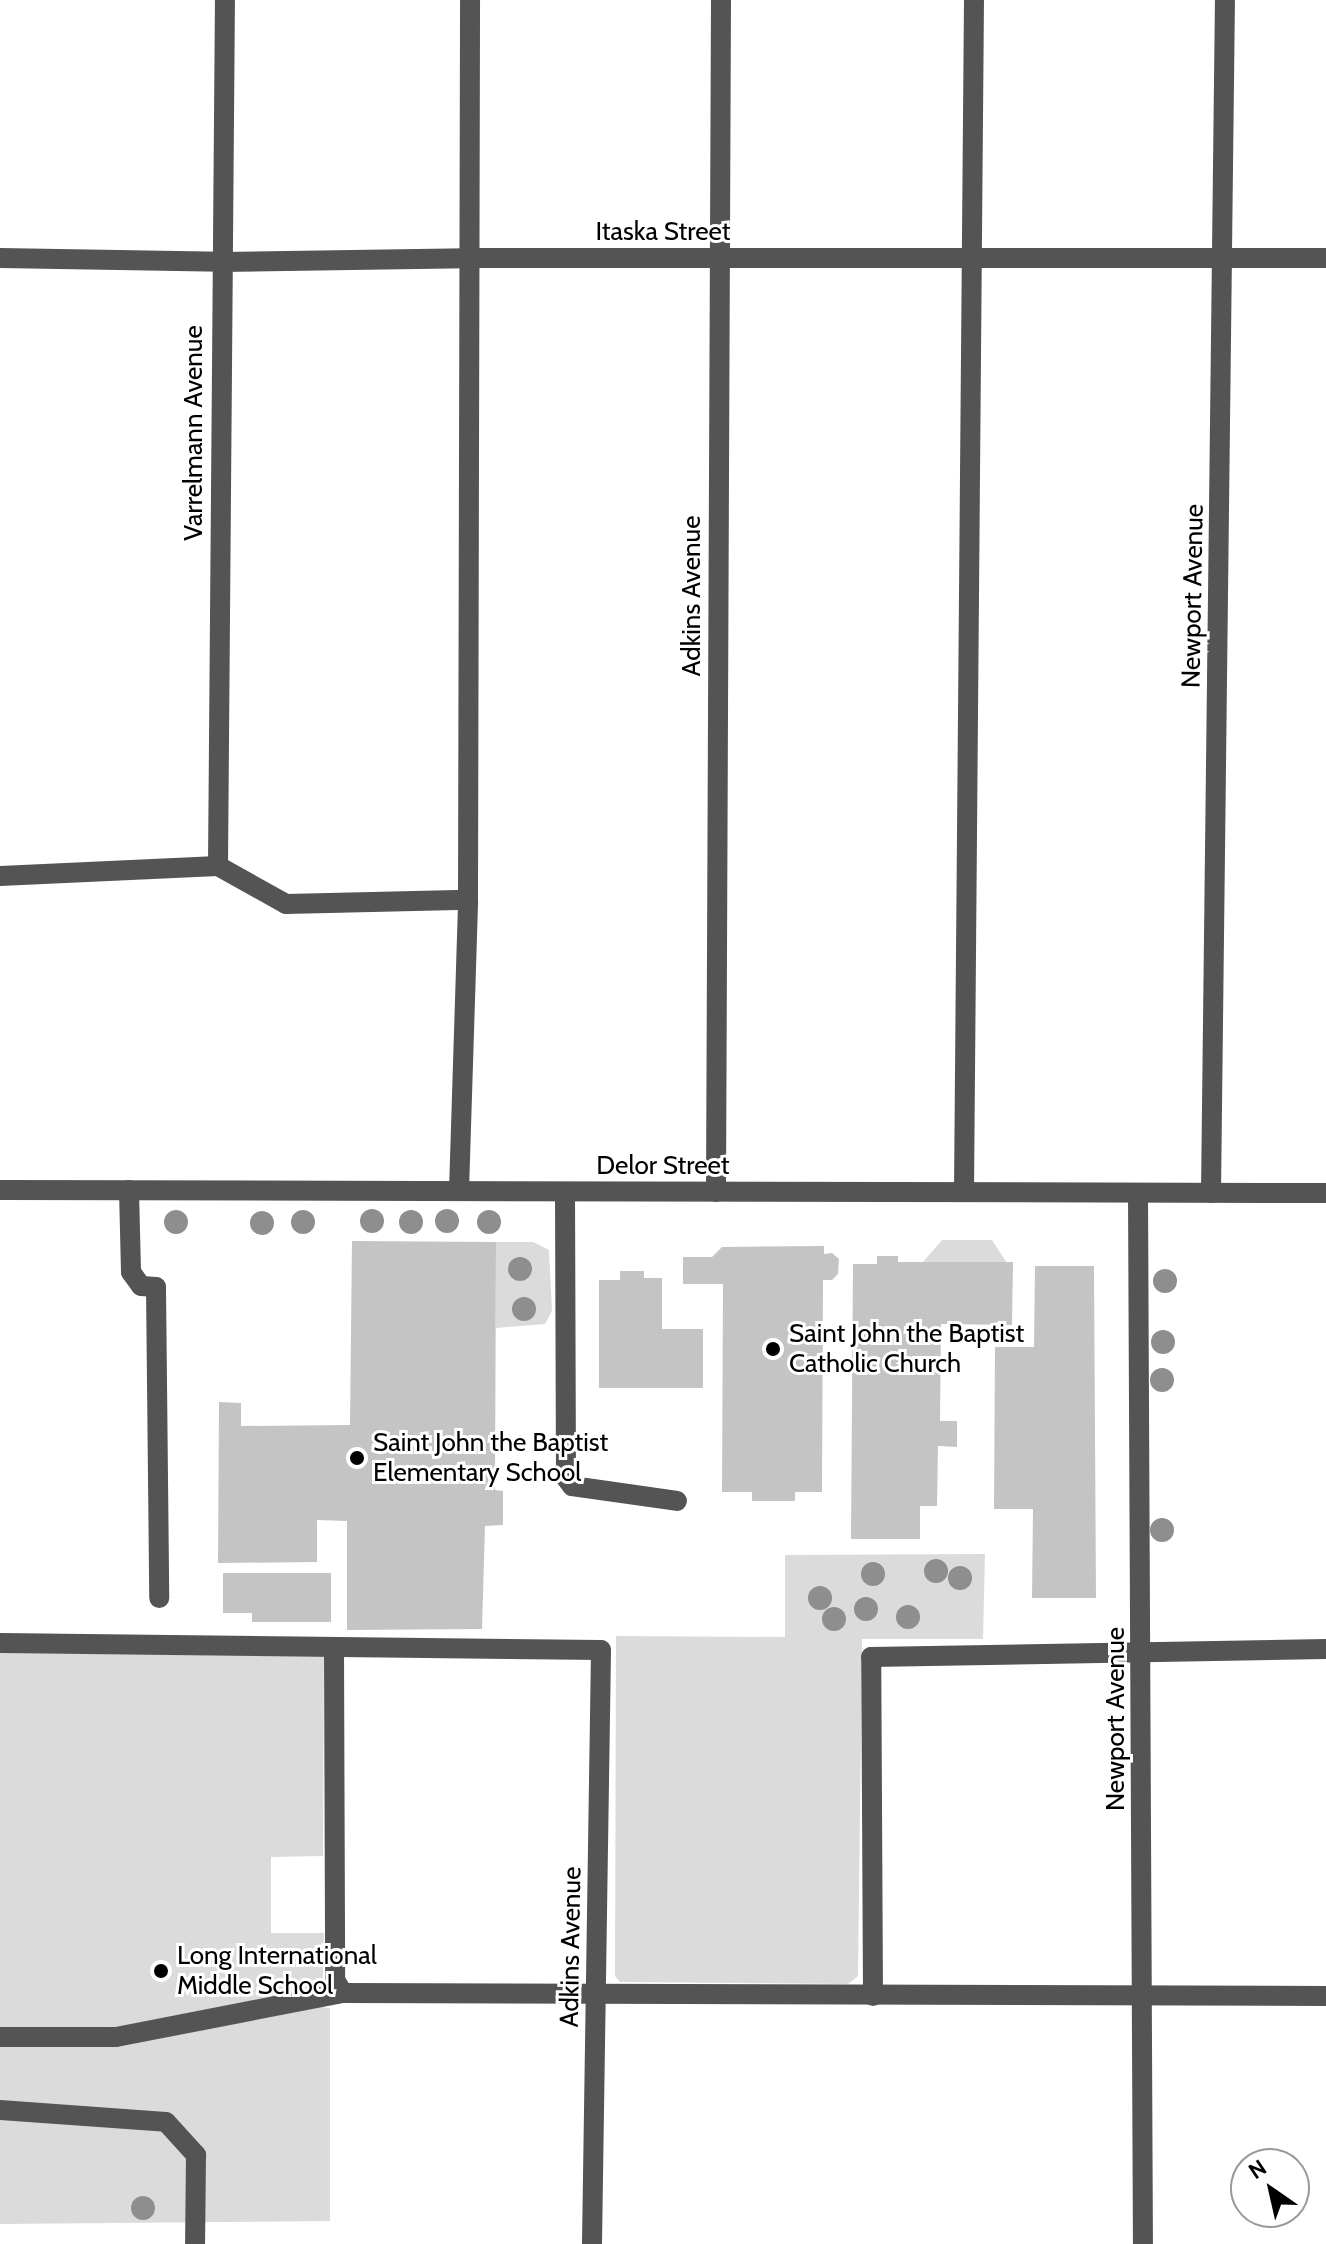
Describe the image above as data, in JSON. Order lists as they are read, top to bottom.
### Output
{
  "streets": {
    "street": [
      "Itaska Street",
      "Varrelmann Avenue",
      "Adkins Avenue",
      "Newport Avenue",
      "Delor Street"
    ]
  },
  "crossings": [
    ["Itaska Street", "Varrelmann Avenue"],
    ["Itaska Street", "Adkins Avenue"],
    ["Itaska Street", "Newport Avenue"],
    ["Adkins Avenue", "Delor Street"],
    ["Newport Avenue", "Delor Street"]
  ],
  "places": ["Saint John the Baptist Catholic Church", "Saint John the Baptist Elementary School", "Long International Middle School"],
  "north": "top left"
}
